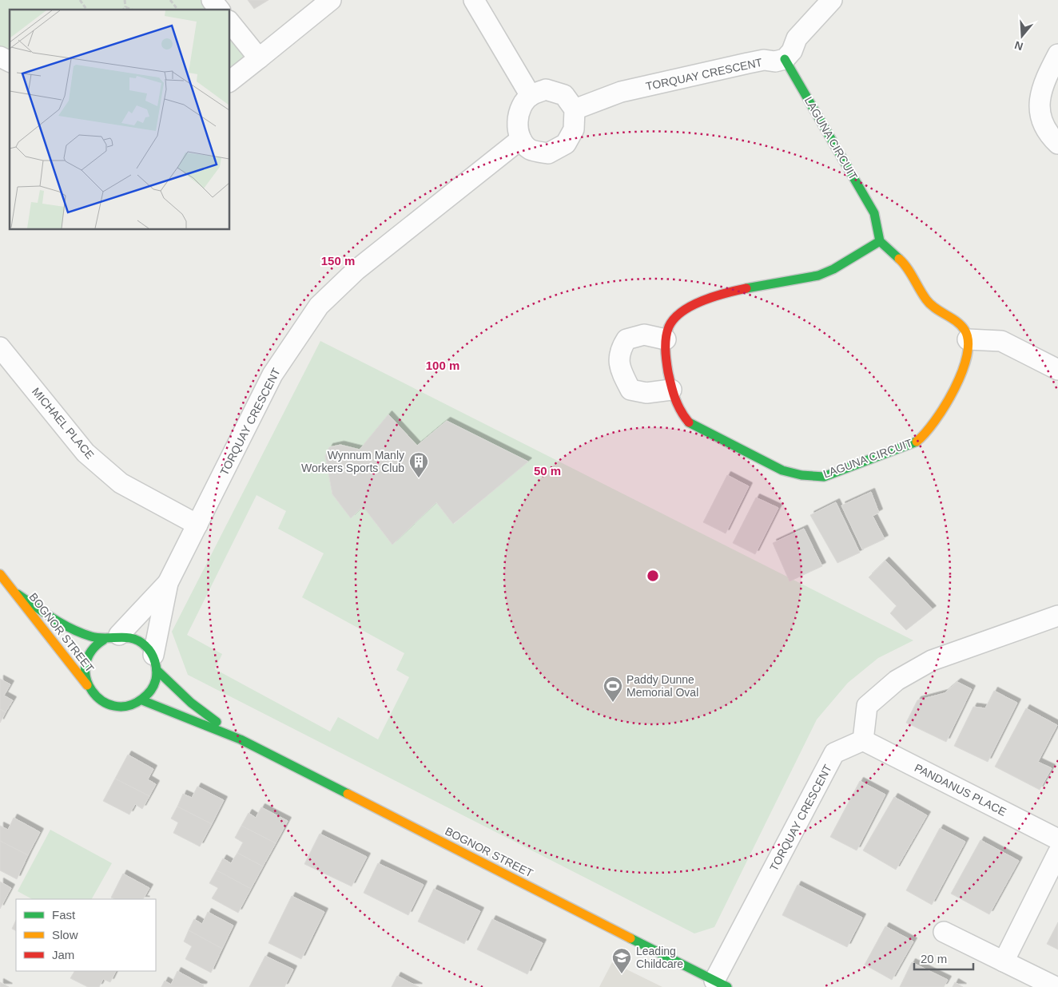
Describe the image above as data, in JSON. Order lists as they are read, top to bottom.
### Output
{
  "streets": {
    "street": [
      "TORQUAY CRESCENT",
      "LAGUNA CIRCUIT",
      "MICHAEL PLACE",
      "BOGNOR STREET",
      "PANDANUS PLACE"
    ]
  },
  "crossings": [
    ["TORQUAY CRESCENT", "LAGUNA CIRCUIT"],
    ["TORQUAY CRESCENT", "MICHAEL PLACE"],
    ["TORQUAY CRESCENT", "BOGNOR STREET"],
    ["TORQUAY CRESCENT", "PANDANUS PLACE"]
  ],
  "places": {
    "building": ["Wynnum Manly Workers Sports Club"],
    "sports": ["Paddy Dunne Memorial Oval"],
    "school or university": ["Leading Childcare"]
  },
  "legend": ["Fast", "Slow", "Jam"],
  "scale_bar": "20 m",
  "north": "bottom",
  "rings": ["150 m", "100 m", "50 m"]
}
